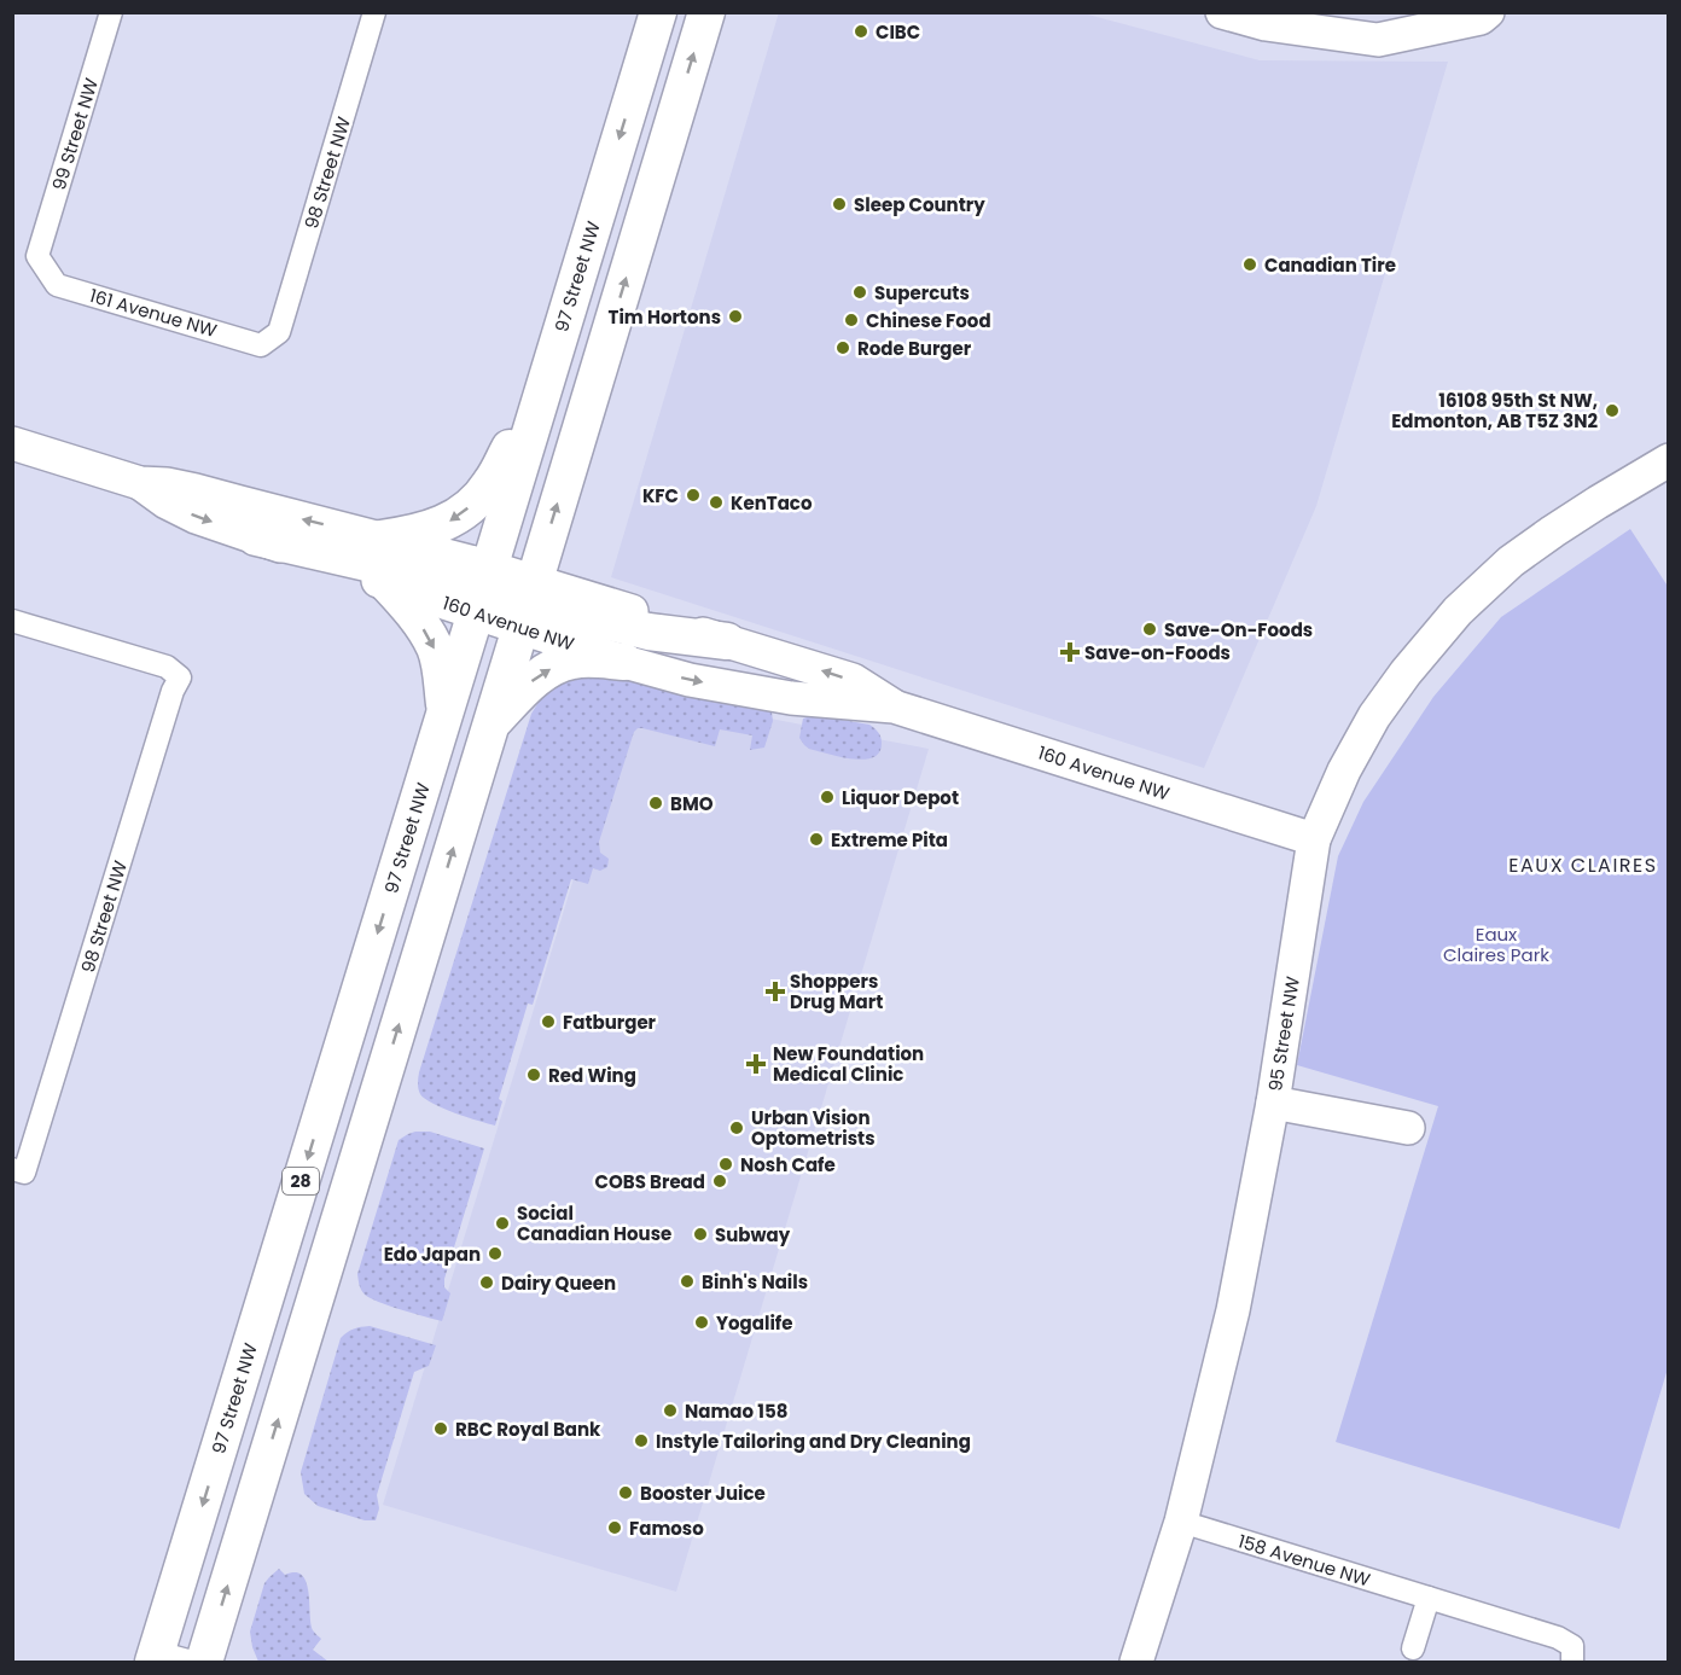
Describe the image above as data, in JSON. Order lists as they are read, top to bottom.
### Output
{
  "streets": {
    "main road": ["97 Street NW", "28"],
    "street": [
      "99 Street NW",
      "98 Street NW",
      "161 Avenue NW",
      "160 Avenue NW",
      "95 Street NW",
      "158 Avenue NW"
    ]
  },
  "crossings": [
    ["99 Street NW", "161 Avenue NW"],
    ["98 Street NW", "161 Avenue NW"],
    ["97 Street NW", "160 Avenue NW"],
    ["160 Avenue NW", "95 Street NW"],
    ["95 Street NW", "158 Avenue NW"]
  ],
  "districts": ["EAUX CLAIRES"],
  "parks": ["Eaux Claires Park"],
  "places": {
    "other": [
      "CIBC",
      "Sleep Country",
      "Canadian Tire",
      "Supercuts",
      "Tim Hortons",
      "Chinese Food",
      "Rode Burger",
      "16108 95th St NW, Edmonton, AB T5Z 3N2",
      "KFC",
      "KenTaco",
      "Save-On-Foods",
      "Liquor Depot",
      "BMO",
      "Extreme Pita",
      "Fatburger",
      "Red Wing",
      "Urban Vision Optometrists",
      "Nosh Cafe",
      "COBS Bread",
      "Social Canadian House",
      "Subway",
      "Edo Japan",
      "Binh's Nails",
      "Dairy Queen",
      "Yogalife",
      "Namao 158",
      "RBC Royal Bank",
      "Instyle Tailoring and Dry Cleaning",
      "Booster Juice",
      "Famoso"
    ],
    "health": ["Save-on-Foods", "Shoppers Drug Mart", "New Foundation Medical Clinic"]
  }
}
